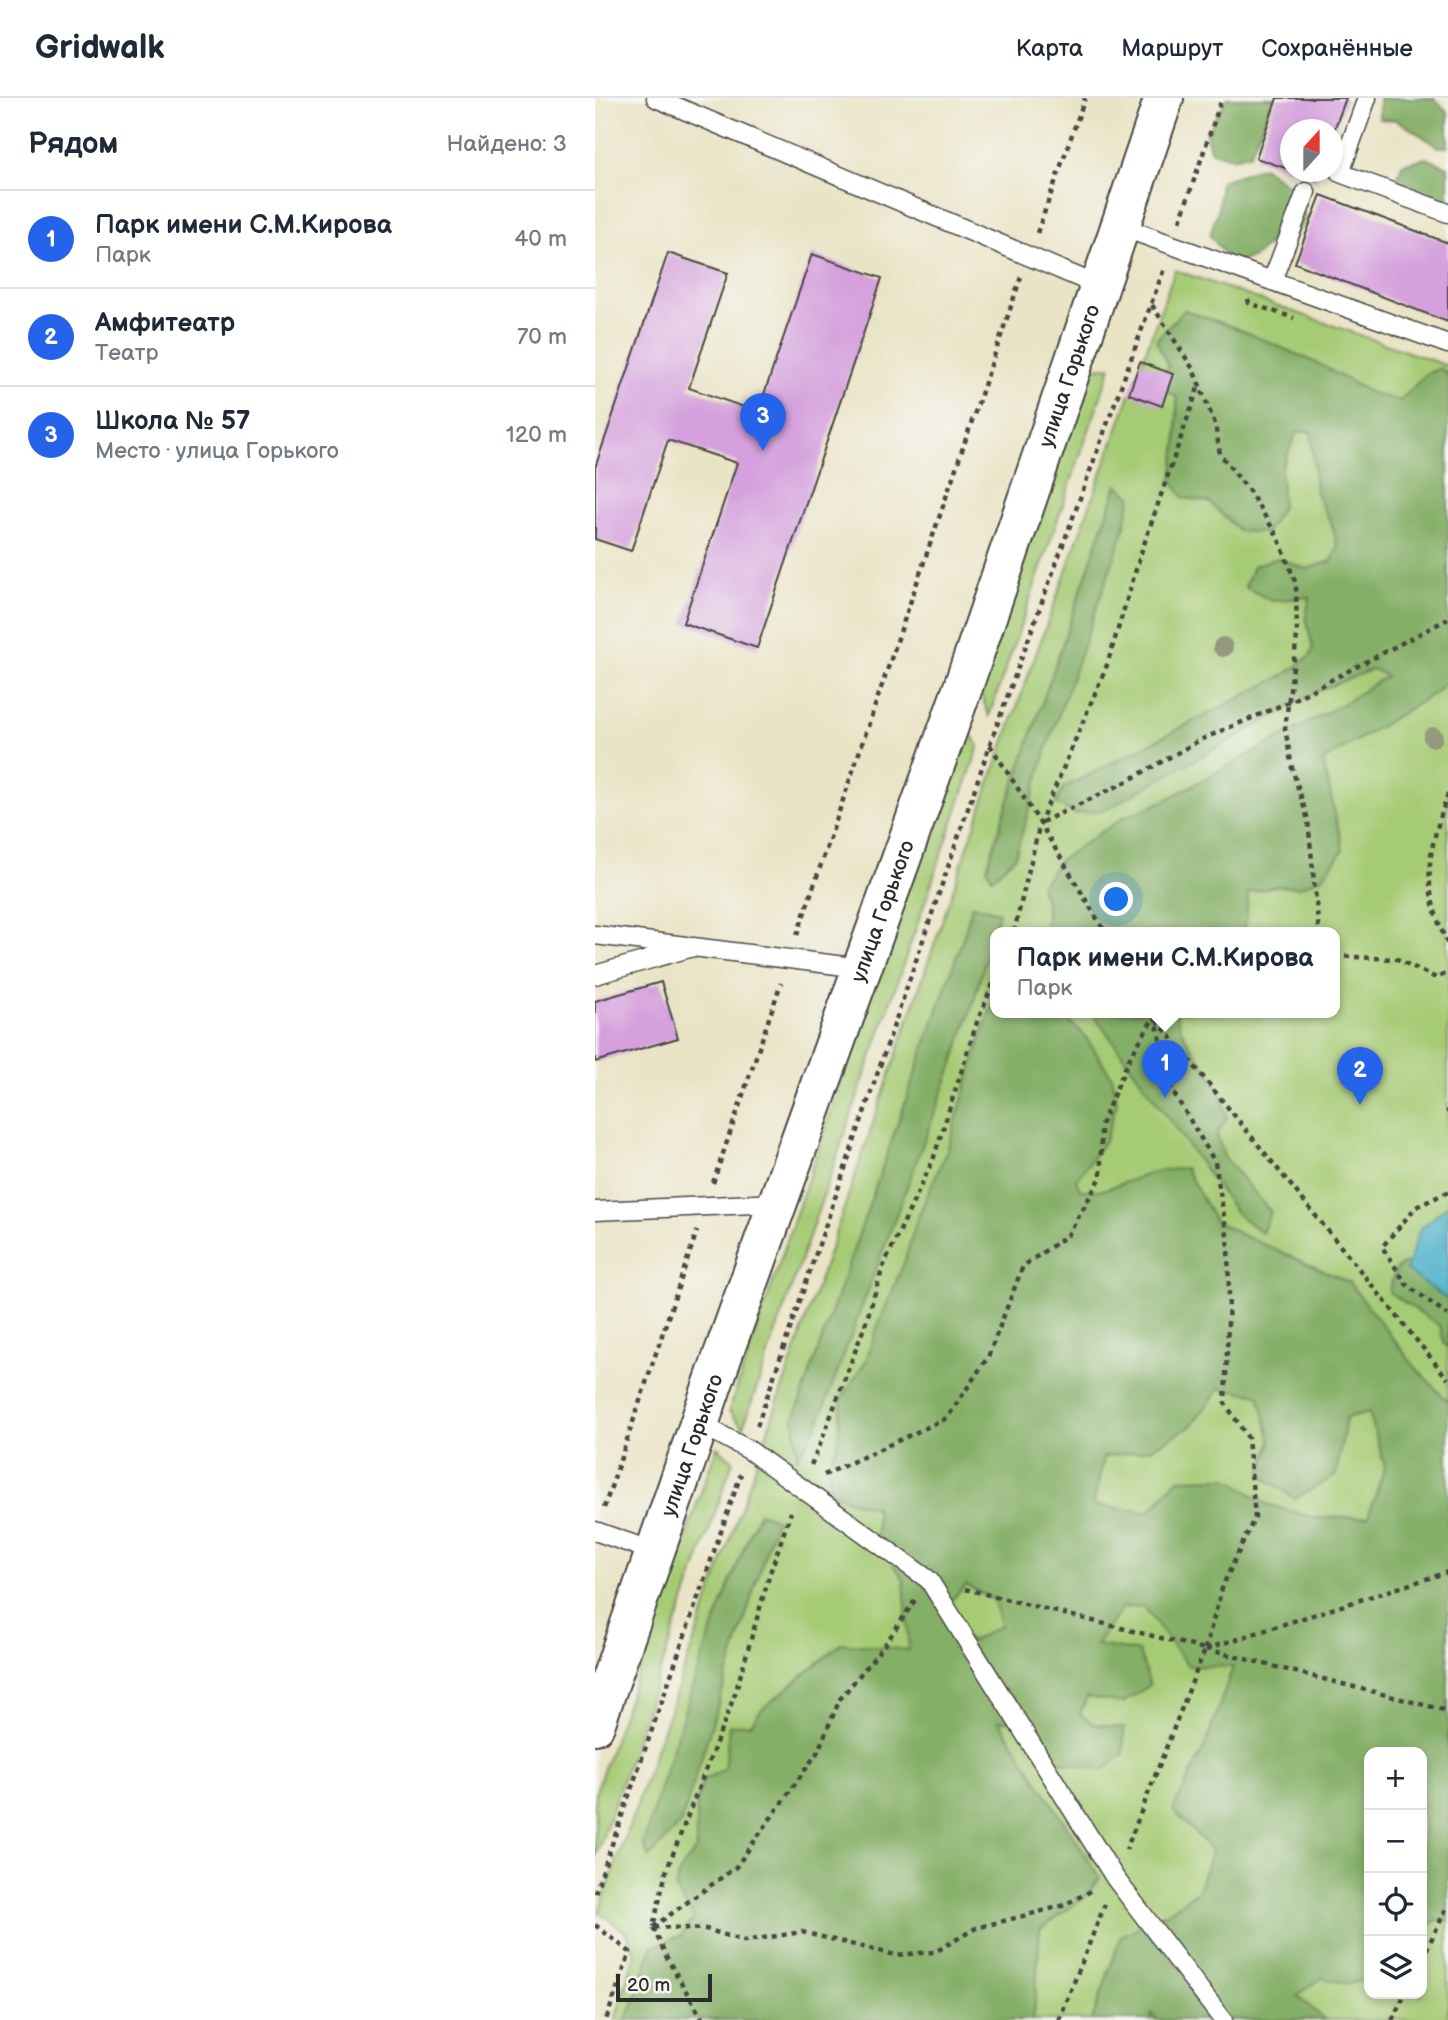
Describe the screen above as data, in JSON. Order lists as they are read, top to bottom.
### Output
{
  "streets": {
    "street": ["улица Горького"]
  },
  "scale_bar": "20 m",
  "north": "top",
  "page": {
    "header": "Gridwalk",
    "nav": ["Карта", "Маршрут", "Сохранённые"],
    "heading": ["Рядом", "Найдено: 3"],
    "list": [
      {
        "mark": "1",
        "name": "Парк имени С.М.Кирова",
        "note": "Парк",
        "value": "40 m"
      },
      {
        "mark": "2",
        "name": "Амфитеатр",
        "note": "Театр",
        "value": "70 m"
      },
      {
        "mark": "3",
        "name": "Школа № 57",
        "note": "Место · улица Горького",
        "value": "120 m"
      }
    ],
    "pins": ["3", "1", "2"],
    "popup": ["Парк имени С.М.Кирова", "Парк"],
    "map_buttons": ["+", "−"],
    "scale": "20 m"
  }
}
